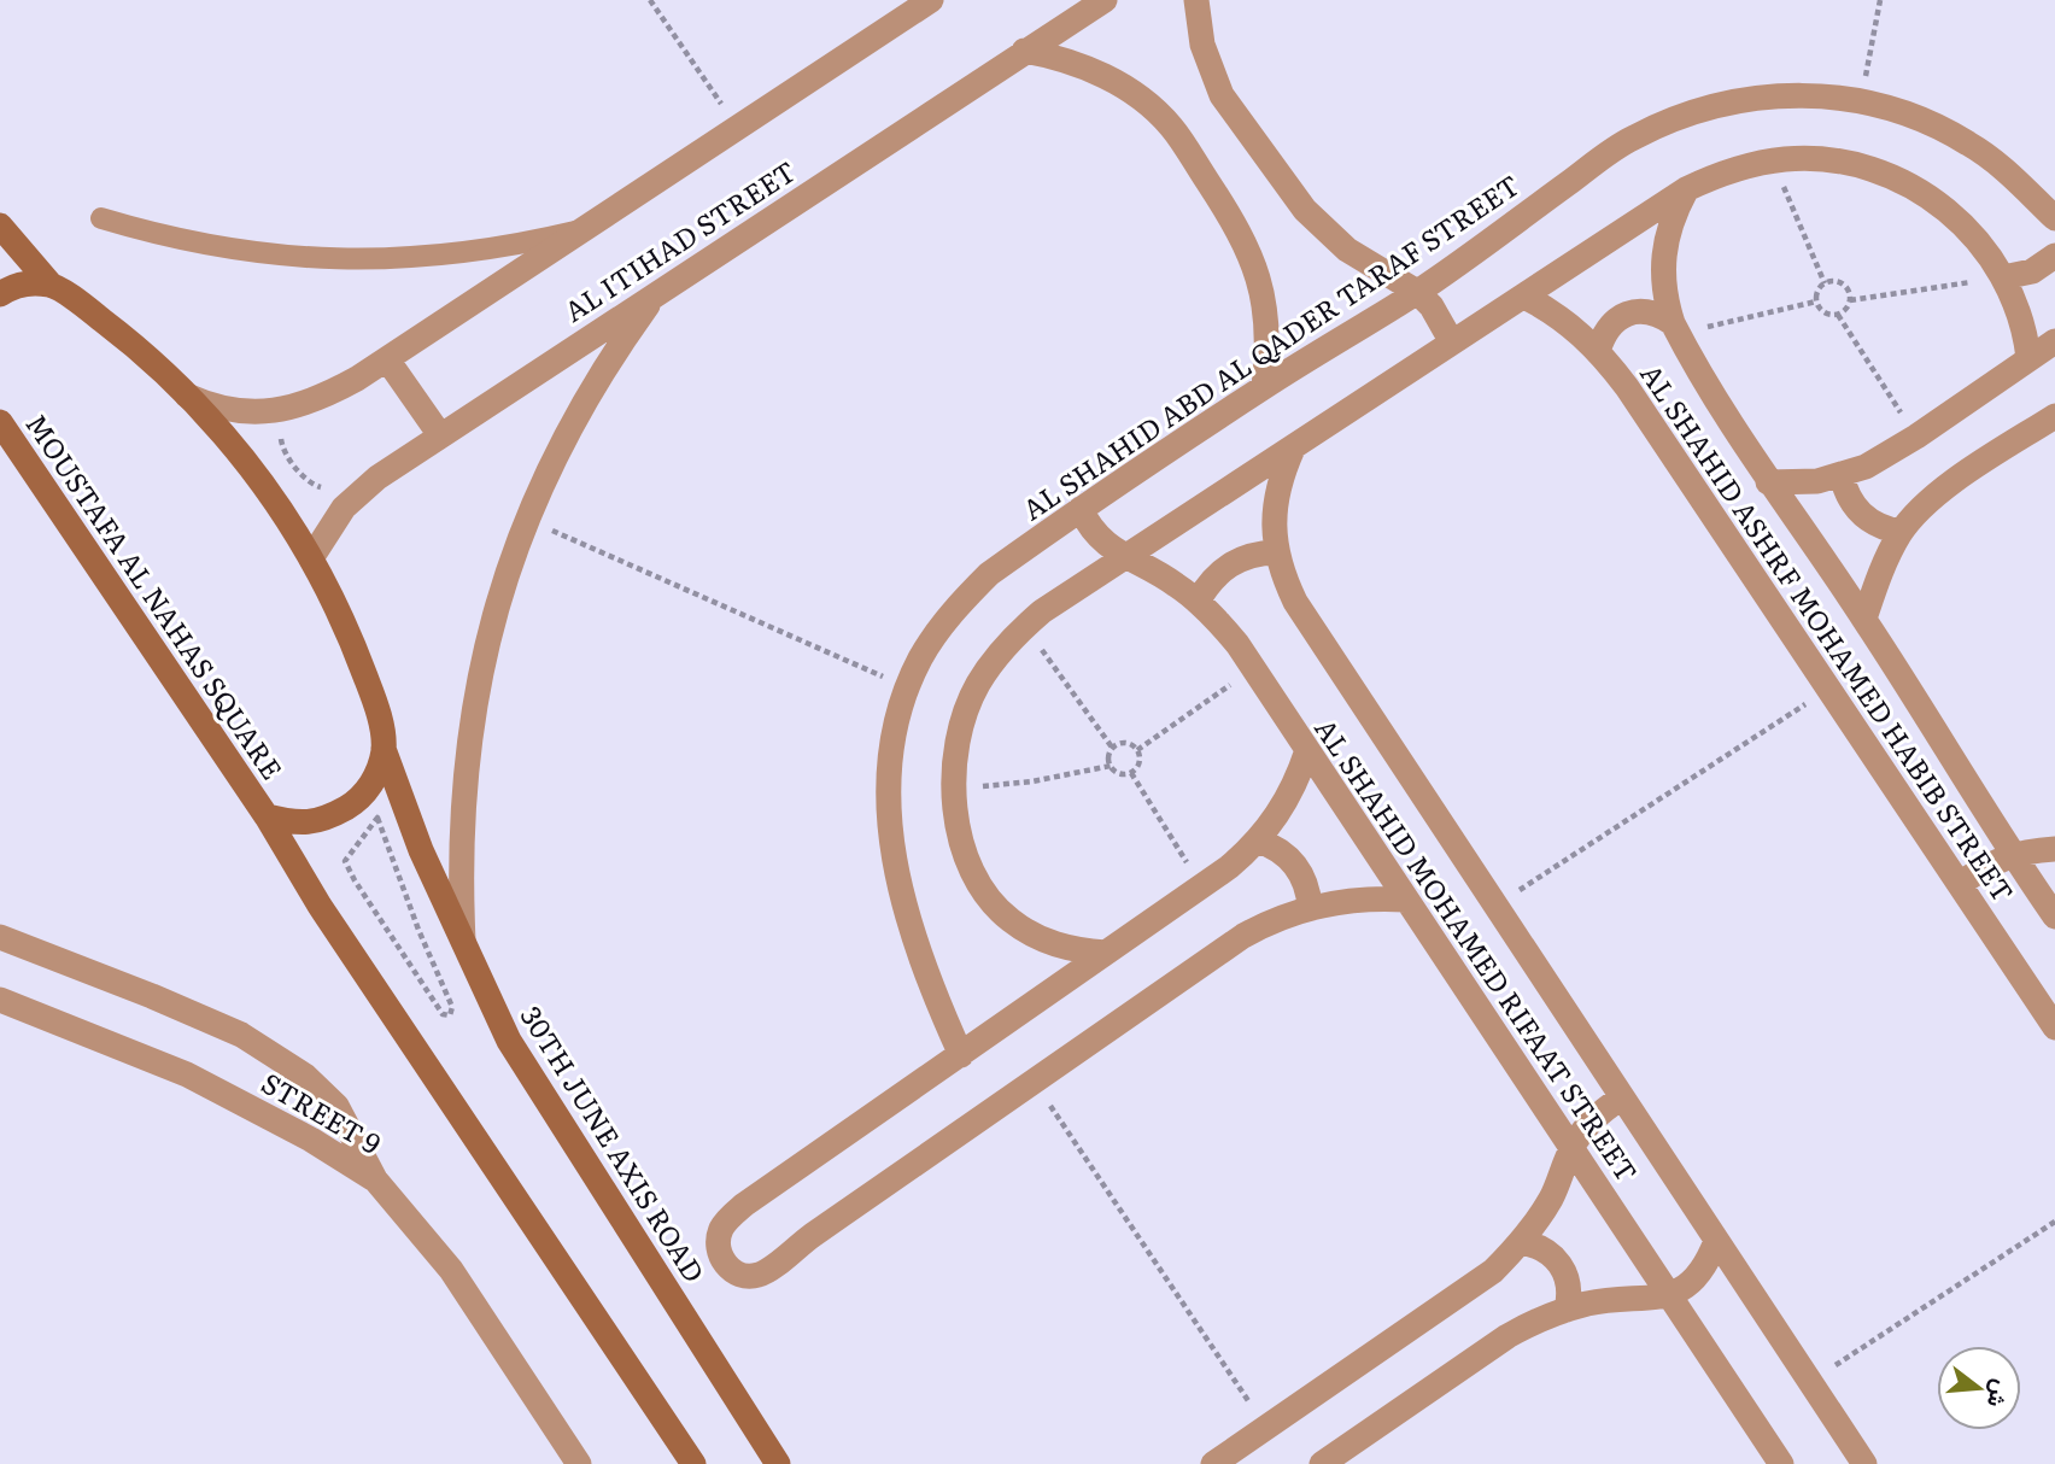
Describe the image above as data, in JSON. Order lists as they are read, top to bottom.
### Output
{
  "streets": {
    "street": [
      "AL ITIHAD STREET",
      "AL SHAHID ABD AL QADER TARAF STREET",
      "MOUSTAFA AL NAHAS SQUARE",
      "AL SHAHID ASHRF MOHAMED HABIB STREET",
      "AL SHAHID MOHAMED RIFAAT STREET",
      "STREET 9",
      "30TH JUNE AXIS ROAD"
    ]
  },
  "crossings": [
    ["AL SHAHID ABD AL QADER TARAF STREET", "AL SHAHID MOHAMED RIFAAT STREET"],
    ["MOUSTAFA AL NAHAS SQUARE", "30TH JUNE AXIS ROAD"]
  ],
  "north": "right"
}
